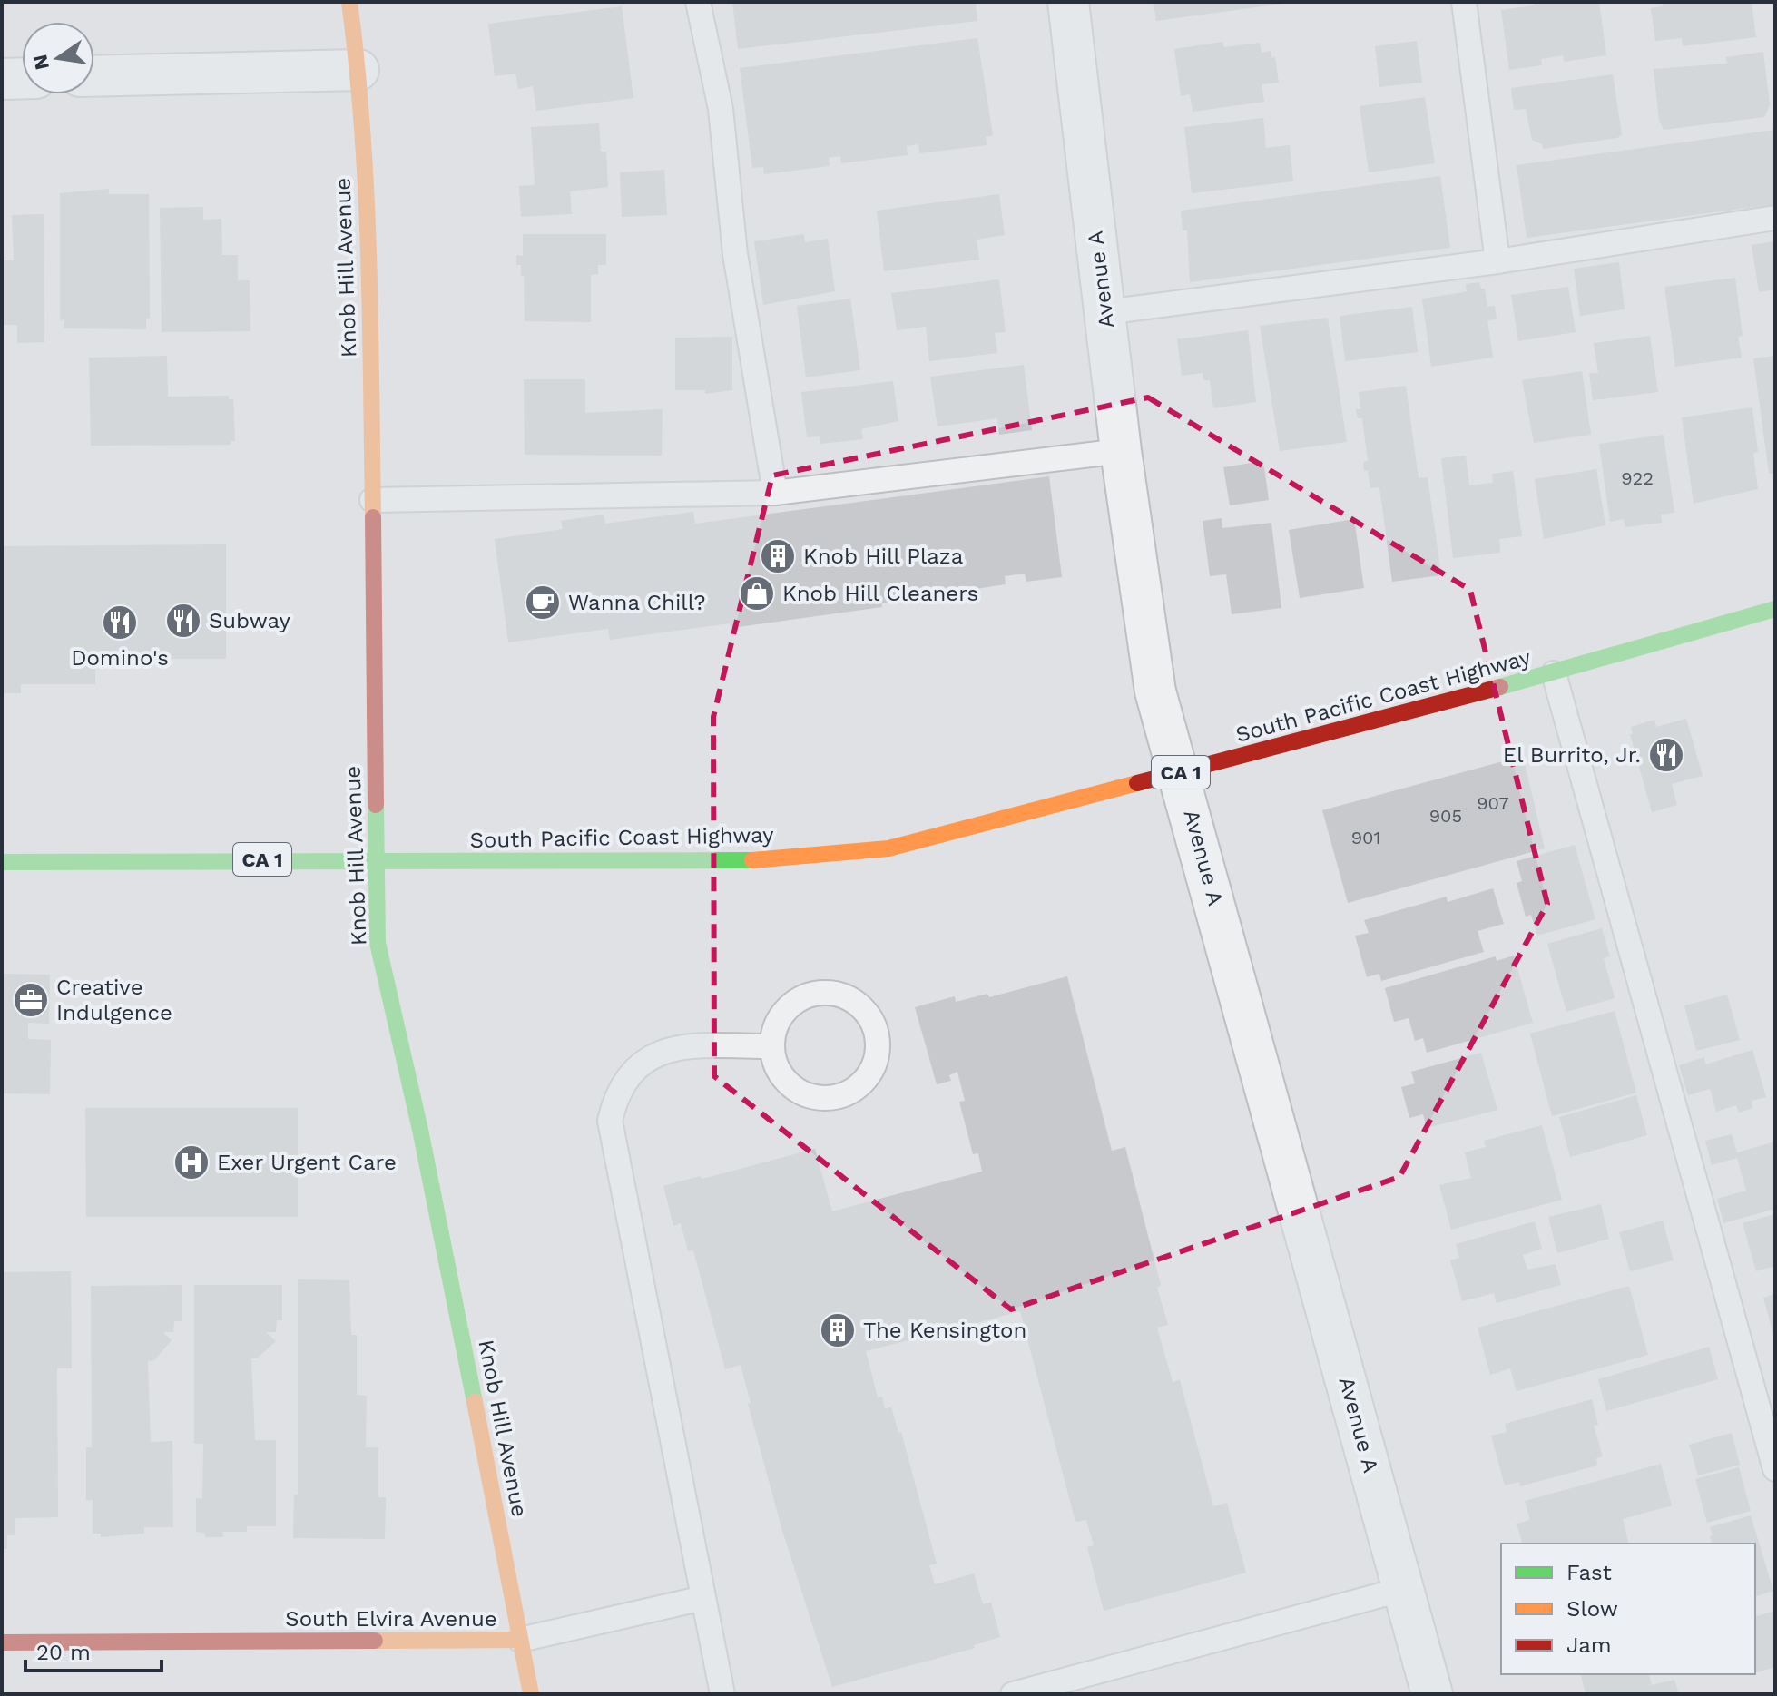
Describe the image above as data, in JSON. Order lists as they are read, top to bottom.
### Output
{
  "streets": {
    "main road": [
      "Knob Hill Avenue",
      "South Pacific Coast Highway",
      "CA 1",
      "South Elvira Avenue"
    ],
    "street": ["Avenue A"]
  },
  "crossings": [
    ["Knob Hill Avenue", "South Pacific Coast Highway"],
    ["Knob Hill Avenue", "South Elvira Avenue"],
    ["Avenue A", "South Pacific Coast Highway"]
  ],
  "places": {
    "building": ["Knob Hill Plaza", "The Kensington"],
    "shop": ["Knob Hill Cleaners"],
    "cafe": ["Wanna Chill?"],
    "restaurant": ["Subway", "Domino's", "El Burrito, Jr."],
    "office": ["Creative Indulgence"],
    "hospital": ["Exer Urgent Care"]
  },
  "house_numbers": [
    "922",
    "907",
    "905",
    "901"
  ],
  "legend": ["Fast", "Slow", "Jam"],
  "scale_bar": "20 m",
  "north": "left"
}
